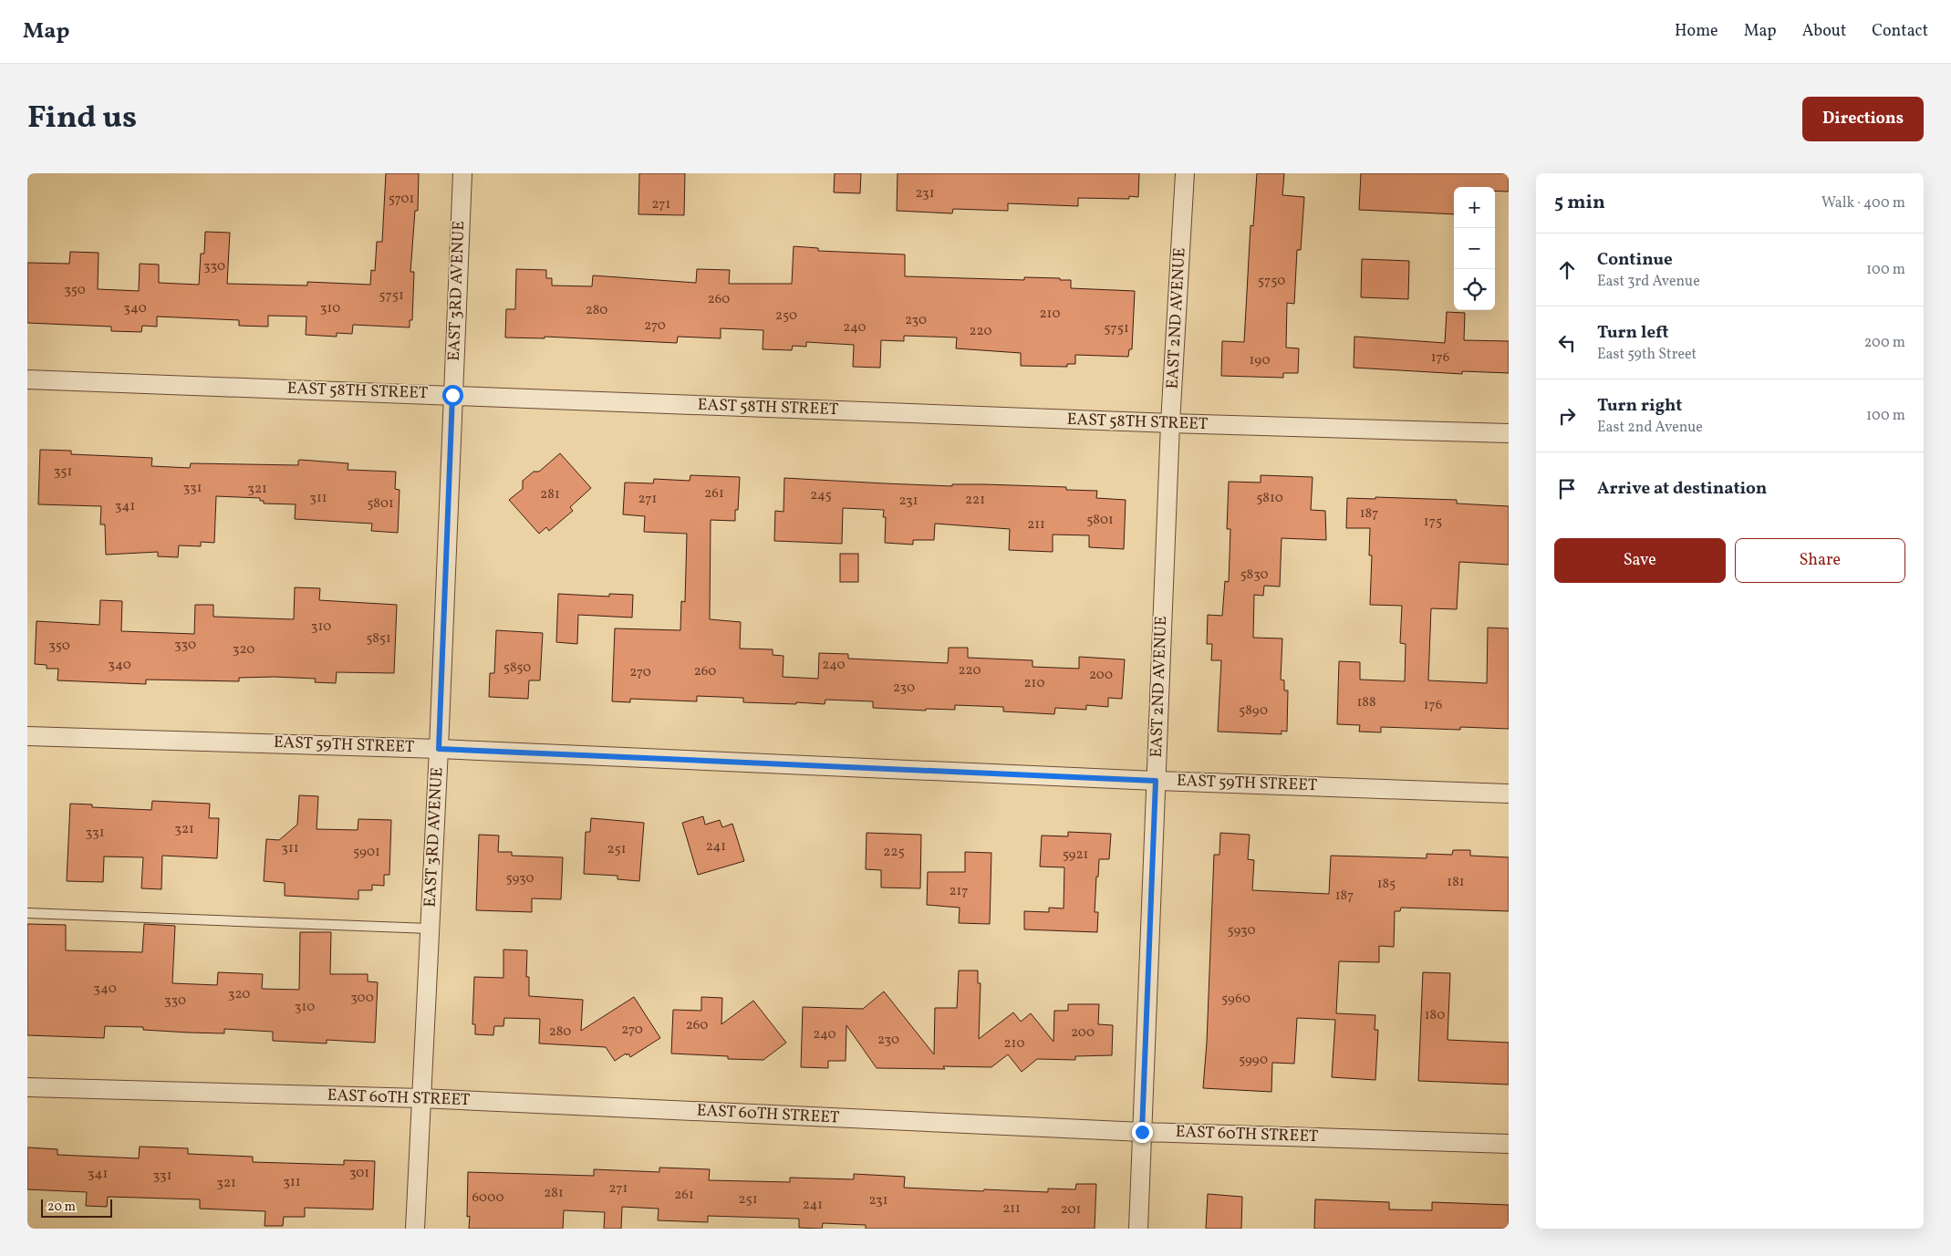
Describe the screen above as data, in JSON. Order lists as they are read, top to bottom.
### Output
{
  "streets": {
    "street": [
      "EAST 3RD AVENUE",
      "EAST 2ND AVENUE",
      "EAST 58TH STREET",
      "EAST 59TH STREET",
      "EAST 60TH STREET"
    ]
  },
  "crossings": [
    ["EAST 3RD AVENUE", "EAST 58TH STREET"],
    ["EAST 3RD AVENUE", "EAST 59TH STREET"],
    ["EAST 3RD AVENUE", "EAST 60TH STREET"],
    ["EAST 2ND AVENUE", "EAST 58TH STREET"],
    ["EAST 2ND AVENUE", "EAST 59TH STREET"],
    ["EAST 2ND AVENUE", "EAST 60TH STREET"]
  ],
  "house_numbers": [
    "231",
    "5701",
    "271",
    "330",
    "5750",
    "350",
    "5751",
    "260",
    "340",
    "310",
    "280",
    "210",
    "250",
    "230",
    "270",
    "240",
    "5751",
    "220",
    "176",
    "190",
    "351",
    "331",
    "321",
    "261",
    "281",
    "245",
    "311",
    "5810",
    "271",
    "221",
    "231",
    "5801",
    "341",
    "187",
    "5801",
    "175",
    "211",
    "5830",
    "310",
    "5851",
    "330",
    "350",
    "320",
    "340",
    "240",
    "5850",
    "220",
    "260",
    "270",
    "200",
    "210",
    "230",
    "188",
    "176",
    "5890",
    "321",
    "331",
    "241",
    "311",
    "251",
    "5901",
    "225",
    "5921",
    "5930",
    "181",
    "185",
    "217",
    "187",
    "5930",
    "340",
    "320",
    "300",
    "5960",
    "330",
    "310",
    "180",
    "260",
    "270",
    "280",
    "200",
    "240",
    "230",
    "210",
    "5990",
    "301",
    "341",
    "331",
    "311",
    "321",
    "271",
    "281",
    "261",
    "6000",
    "251",
    "231",
    "241",
    "211",
    "201"
  ],
  "scale_bar": "20 m",
  "page": {
    "header": "Map",
    "nav": [
      "Home",
      "Map",
      "About",
      "Contact"
    ],
    "title": "Find us",
    "buttons": [
      "Directions",
      ["Save", "Share"]
    ],
    "heading": ["5 min", "Walk · 400 m"],
    "map_buttons": ["+", "−"],
    "list": [
      ["Continue", "East 3rd Avenue", "100 m"],
      ["Turn left", "East 59th Street", "200 m"],
      ["Turn right", "East 2nd Avenue", "100 m"],
      "Arrive at destination"
    ],
    "scale": "20 m"
  }
}
